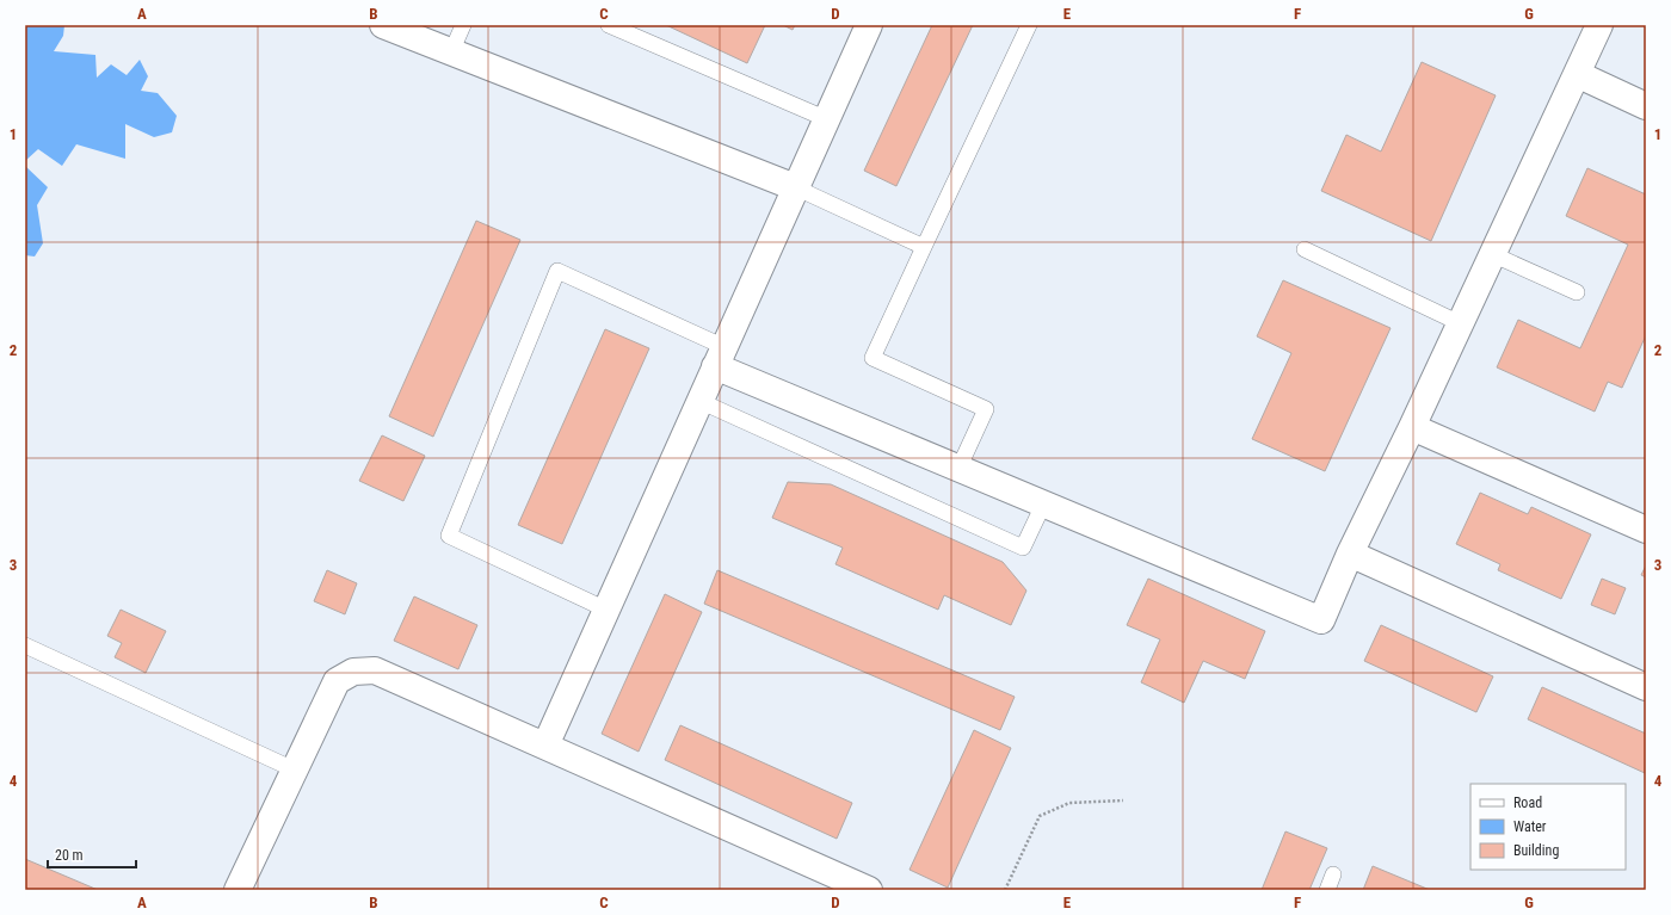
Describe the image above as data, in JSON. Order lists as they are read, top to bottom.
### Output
{
  "legend": ["Road", "Water", "Building"],
  "scale_bar": "20 m",
  "grid": {
    "columns": [
      "A",
      "B",
      "C",
      "D",
      "E",
      "F",
      "G"
    ],
    "rows": [
      "1",
      "2",
      "3",
      "4"
    ]
  }
}
